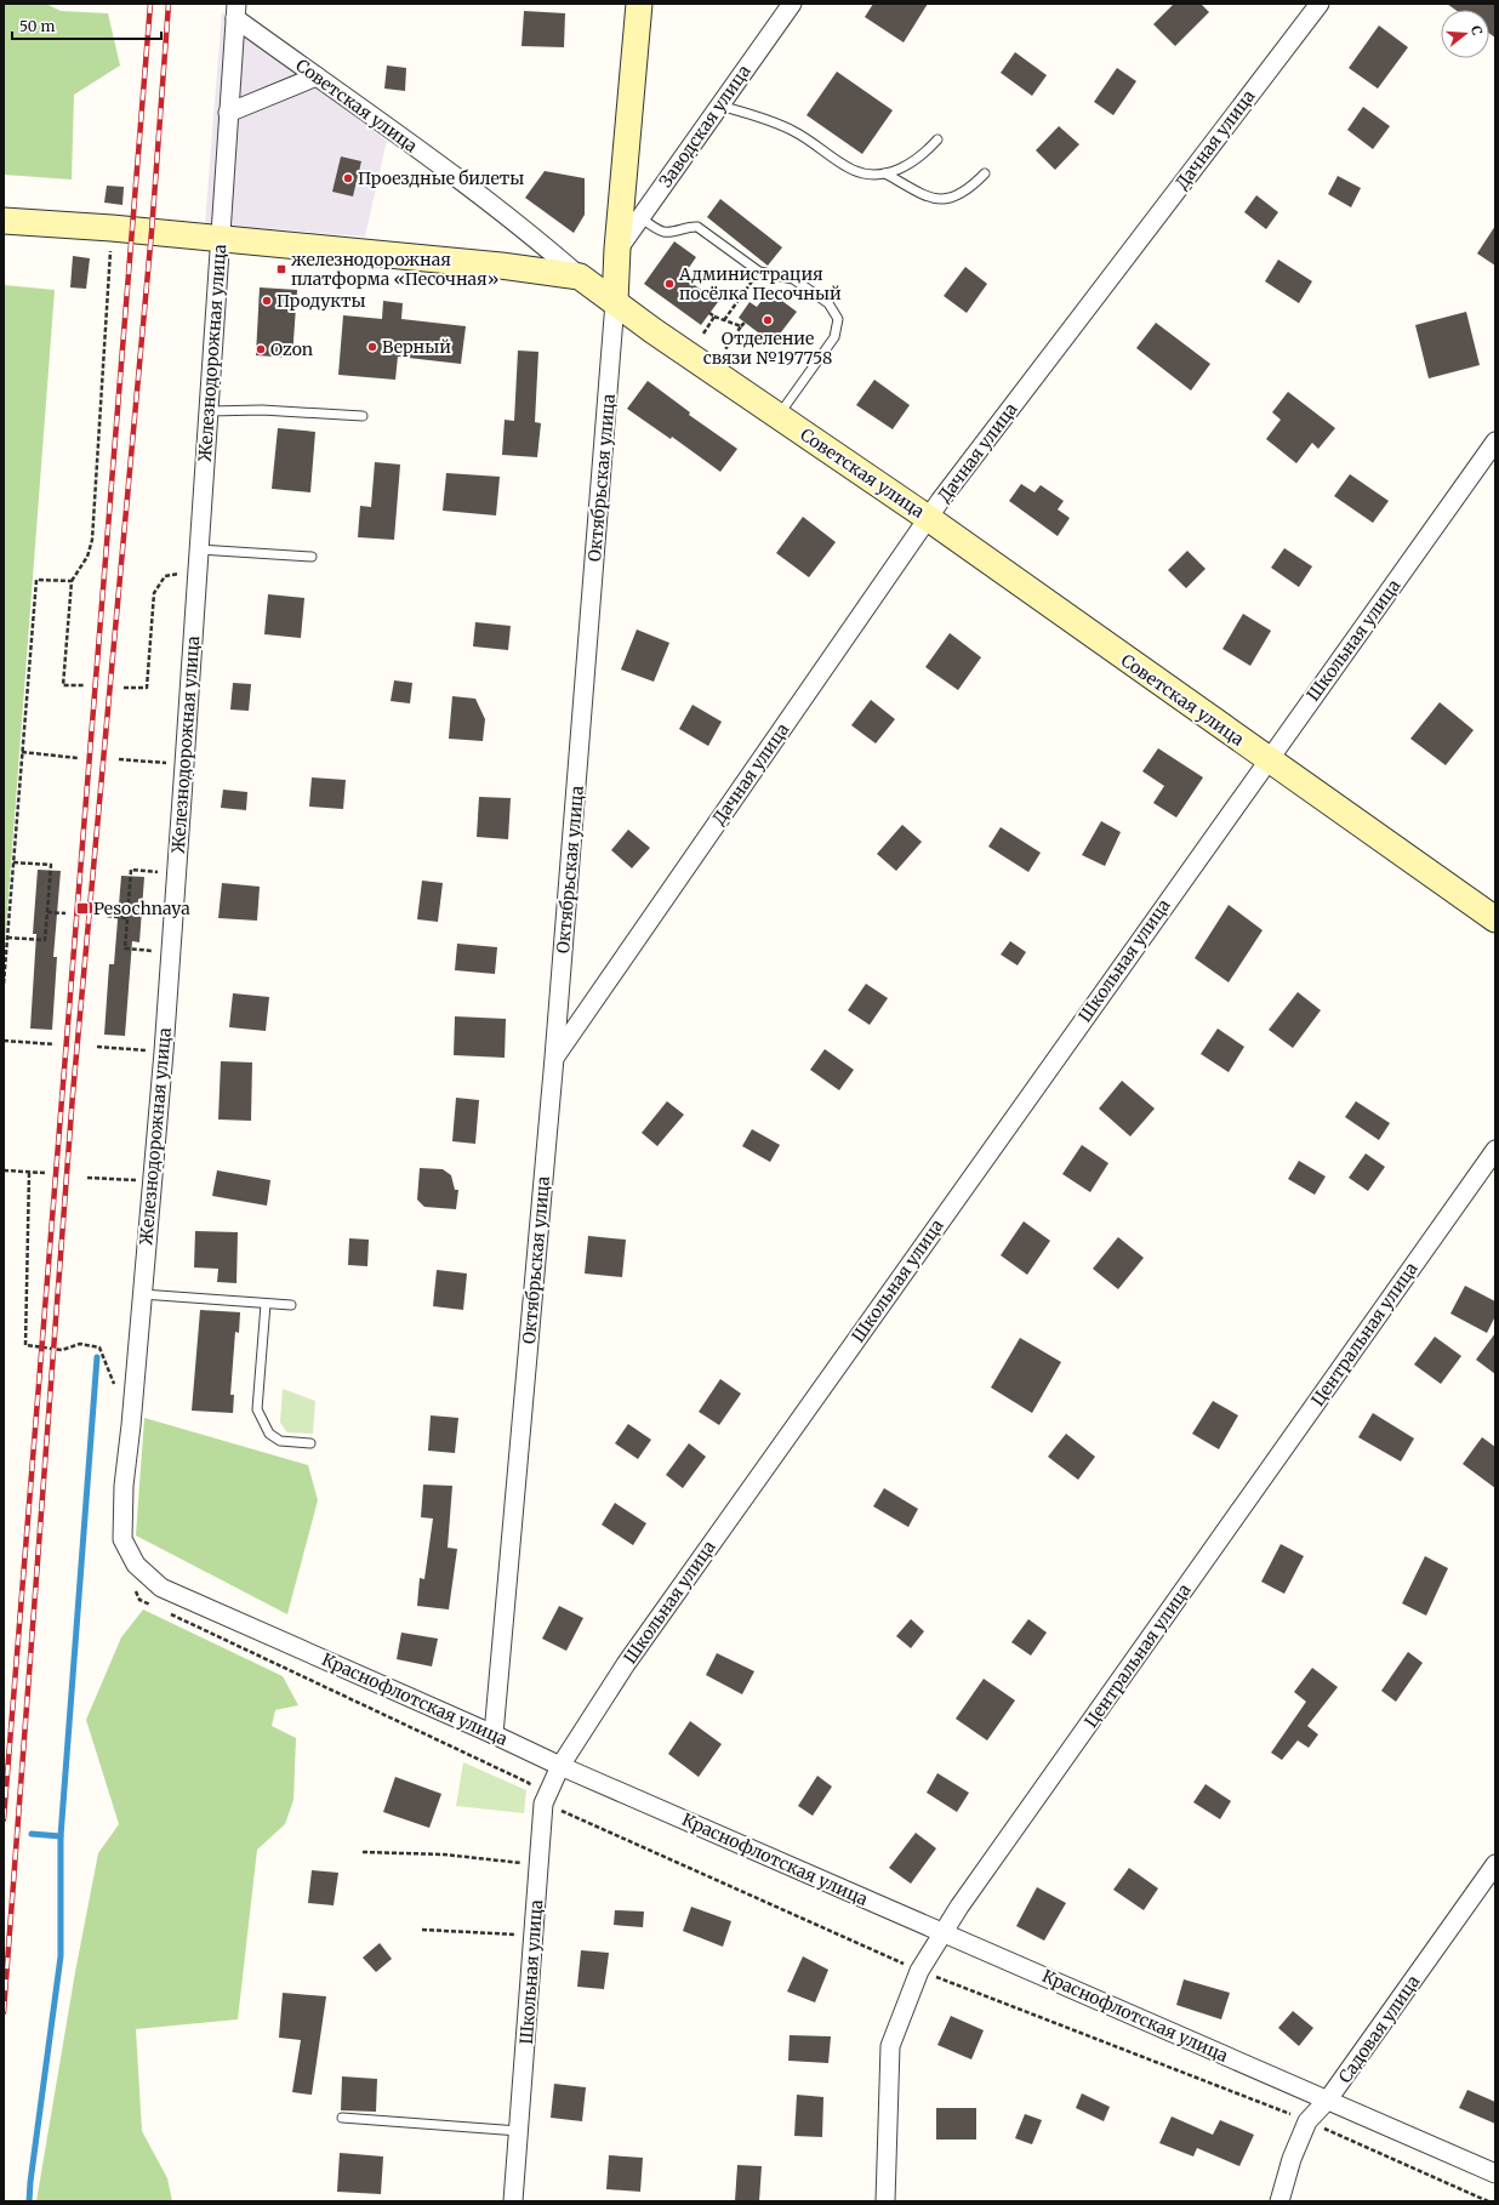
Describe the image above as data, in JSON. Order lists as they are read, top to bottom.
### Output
{
  "streets": {
    "main road": ["Советская улица", "Октябрьская улица"],
    "street": [
      "Заводская улица",
      "Дачная улица",
      "Железнодорожная улица",
      "Школьная улица",
      "Центральная улица",
      "Краснофлотская улица",
      "Садовая улица"
    ]
  },
  "crossings": [
    ["Советская улица", "Дачная улица"],
    ["Советская улица", "Железнодорожная улица"],
    ["Советская улица", "Октябрьская улица"],
    ["Советская улица", "Школьная улица"],
    ["Заводская улица", "Октябрьская улица"],
    ["Дачная улица", "Октябрьская улица"],
    ["Железнодорожная улица", "Краснофлотская улица"],
    ["Октябрьская улица", "Краснофлотская улица"],
    ["Школьная улица", "Краснофлотская улица"],
    ["Центральная улица", "Краснофлотская улица"],
    ["Краснофлотская улица", "Садовая улица"]
  ],
  "places": {
    "other": [
      "Проездные билеты",
      "Администрация посёлка Песочный",
      "Продукты",
      "Отделение связи №197758",
      "Верный",
      "Ozon"
    ],
    "transit": ["железнодорожная платформа «Песочная»", "Pesochnaya"]
  },
  "scale_bar": "50 m",
  "north": "right"
}
